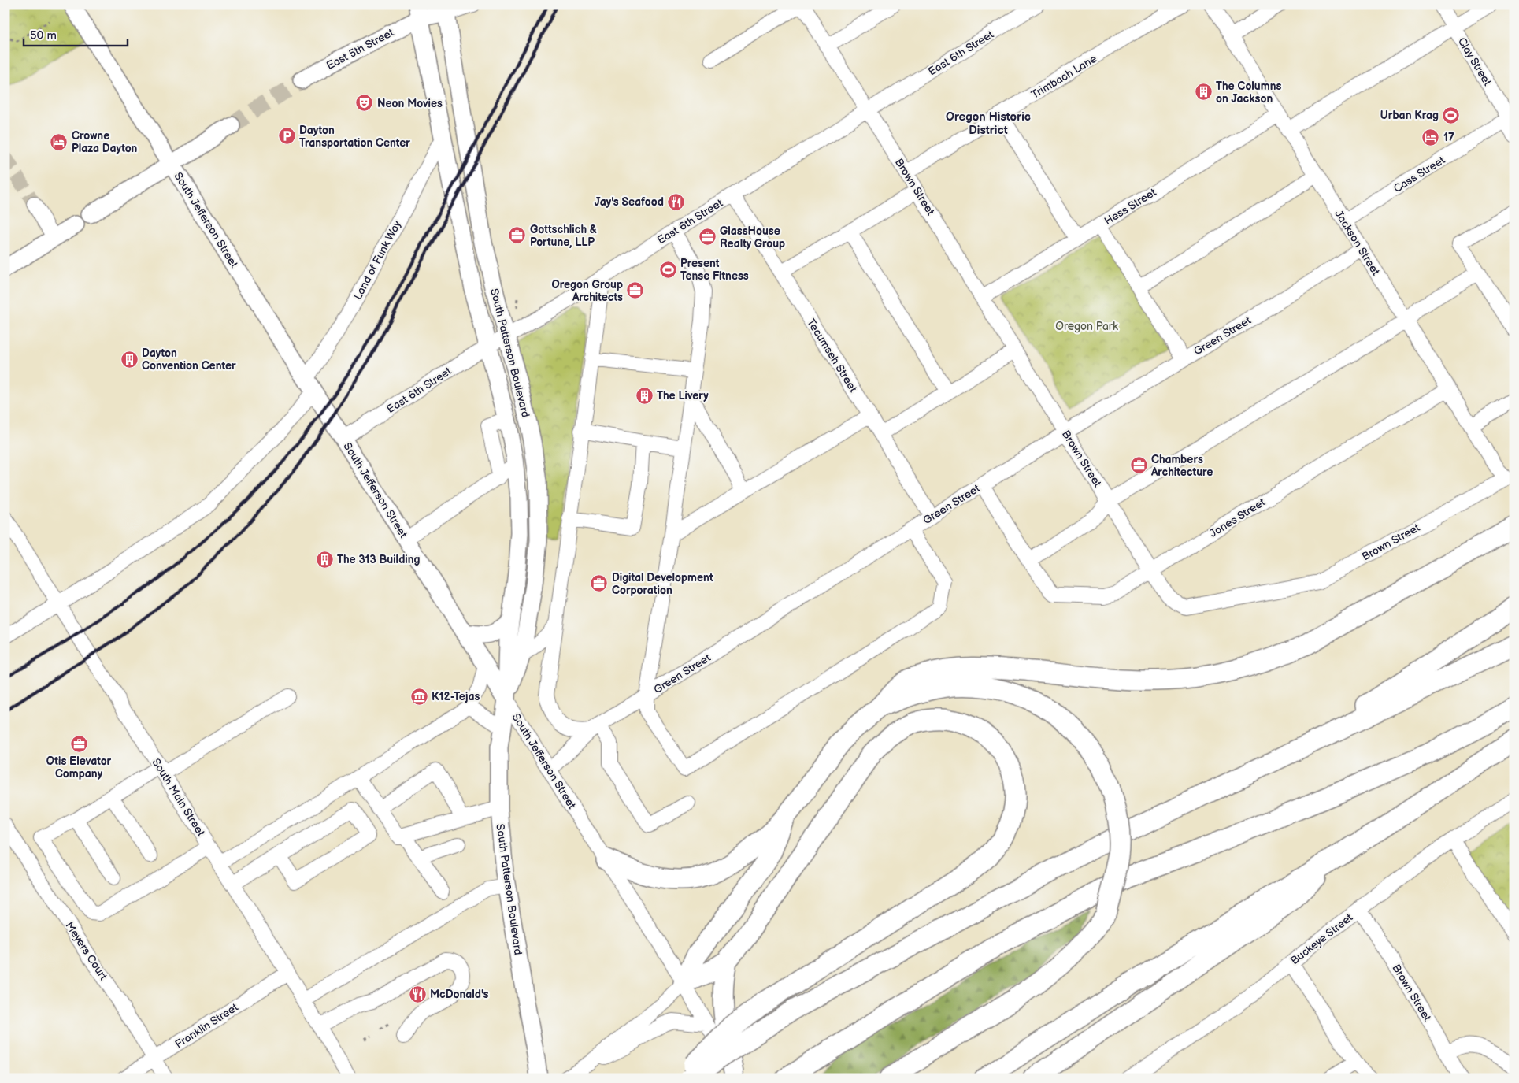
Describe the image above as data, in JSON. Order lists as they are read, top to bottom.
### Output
{
  "streets": {
    "main road": ["East 5th Street", "South Jefferson Street", "South Patterson Boulevard"],
    "street": [
      "East 6th Street",
      "Clay Street",
      "Trimbach Lane",
      "Cass Street",
      "Brown Street",
      "Hess Street",
      "Jackson Street",
      "Land of Funk Way",
      "Green Street",
      "Tecumseh Street",
      "Jones Street",
      "South Main Street",
      "Buckeye Street",
      "Meyers Court",
      "Franklin Street"
    ]
  },
  "crossings": [
    ["East 5th Street", "South Patterson Boulevard"],
    ["East 6th Street", "Brown Street"],
    ["East 6th Street", "South Jefferson Street"],
    ["East 6th Street", "South Patterson Boulevard"],
    ["East 6th Street", "Tecumseh Street"],
    ["Clay Street", "Cass Street"],
    ["Trimbach Lane", "Brown Street"],
    ["Cass Street", "Jackson Street"],
    ["Brown Street", "Hess Street"],
    ["Brown Street", "Jackson Street"],
    ["Brown Street", "Green Street"],
    ["Brown Street", "Jones Street"],
    ["Brown Street", "Buckeye Street"],
    ["Hess Street", "Jackson Street"],
    ["South Jefferson Street", "Land of Funk Way"],
    ["South Jefferson Street", "Green Street"],
    ["South Jefferson Street", "South Patterson Boulevard"],
    ["Jackson Street", "Green Street"],
    ["Jackson Street", "Jones Street"],
    ["Land of Funk Way", "South Patterson Boulevard"],
    ["Land of Funk Way", "South Main Street"],
    ["Green Street", "Tecumseh Street"],
    ["South Main Street", "Franklin Street"],
    ["Meyers Court", "Franklin Street"]
  ],
  "districts": ["Oregon Historic District"],
  "parks": ["Oregon Park"],
  "places": {
    "building": [
      "The Columns on Jackson",
      "Dayton Convention Center",
      "The Livery",
      "The 313 Building"
    ],
    "theatre": ["Neon Movies"],
    "sports": ["Urban Krag", "Present Tense Fitness"],
    "parking": ["Dayton Transportation Center"],
    "hotel": ["17", "Crowne Plaza Dayton"],
    "restaurant": ["Jay's Seafood", "McDonald's"],
    "office": [
      "Gottschlich & Portune, LLP",
      "GlassHouse Realty Group",
      "Oregon Group Architects",
      "Chambers Architecture",
      "Digital Development Corporation",
      "Otis Elevator Company"
    ],
    "museum": ["K12-Tejas"]
  },
  "scale_bar": "50 m"
}
